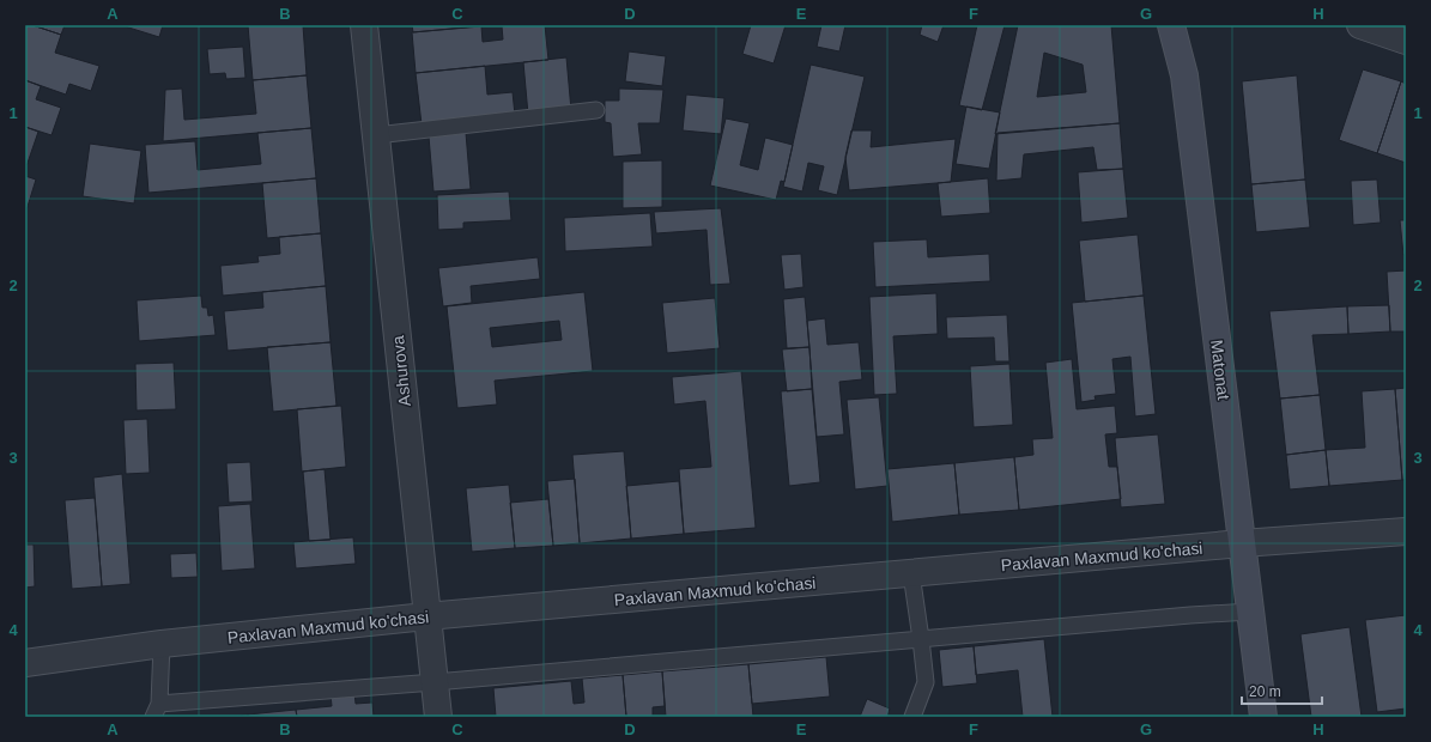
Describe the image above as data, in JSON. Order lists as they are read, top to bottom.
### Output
{
  "streets": {
    "main road": ["Matonat"],
    "street": ["Ashurova", "Paxlavan Maxmud ko'chasi"]
  },
  "crossings": [
    ["Matonat", "Paxlavan Maxmud ko'chasi"],
    ["Ashurova", "Paxlavan Maxmud ko'chasi"]
  ],
  "scale_bar": "20 m",
  "grid": {
    "columns": [
      "A",
      "B",
      "C",
      "D",
      "E",
      "F",
      "G",
      "H"
    ],
    "rows": [
      "1",
      "2",
      "3",
      "4"
    ]
  }
}
